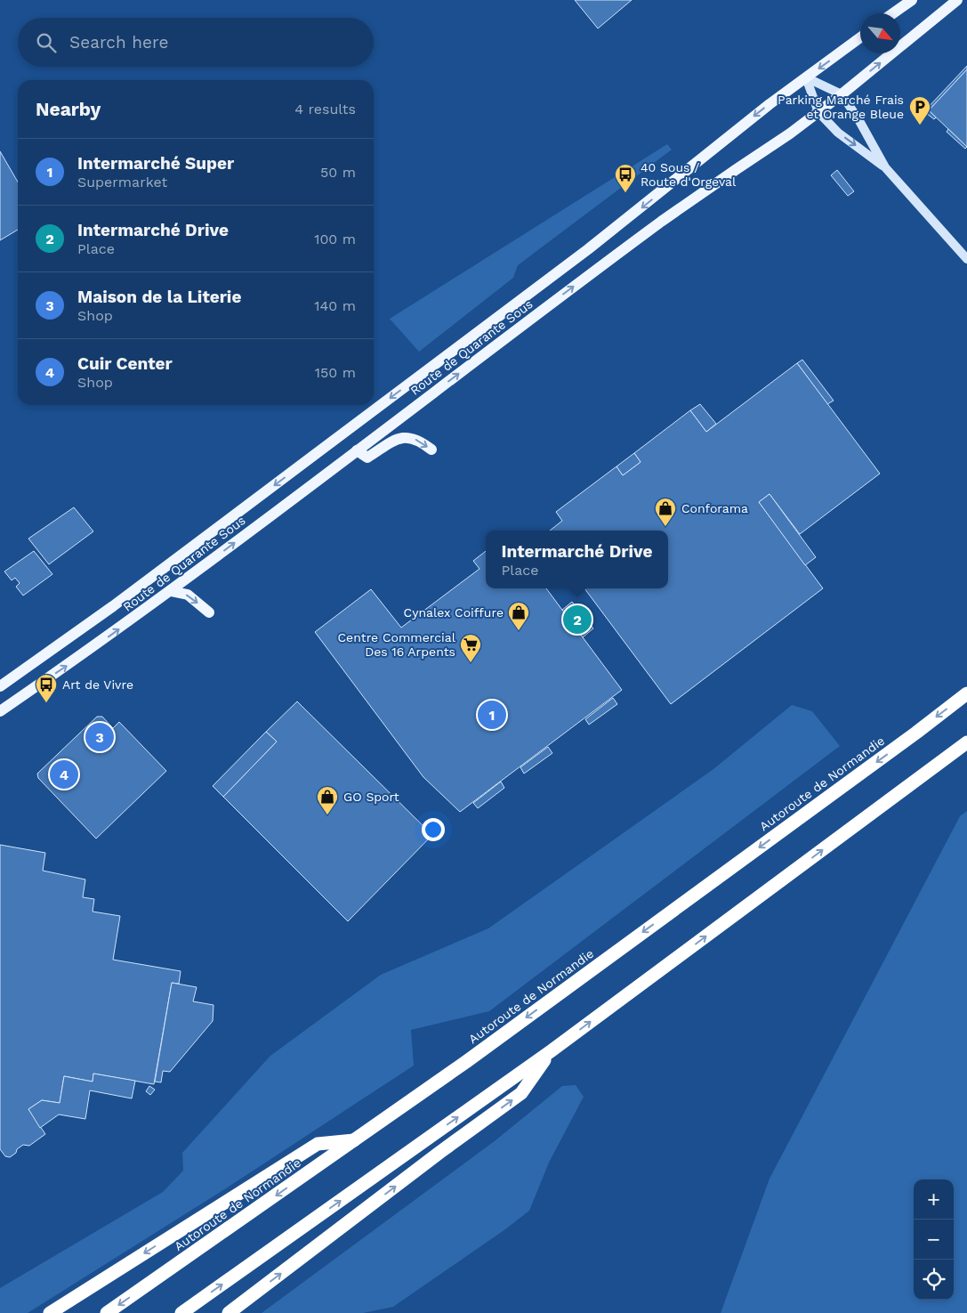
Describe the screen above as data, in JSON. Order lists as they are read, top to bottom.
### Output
{
  "streets": {
    "highway": ["Autoroute de Normandie"],
    "main road": ["Route de Quarante Sous"]
  },
  "places": {
    "parking": ["Parking Marché Frais et Orange Bleue"],
    "bus stop": ["40 Sous / Route d'Orgeval", "Art de Vivre"],
    "shop": ["Conforama", "Cynalex Coiffure", "GO Sport"],
    "supermarket": ["Centre Commercial Des 16 Arpents"]
  },
  "north": "bottom right",
  "page": {
    "search": "Search here",
    "heading": ["Nearby", "4 results"],
    "list": [
      {
        "mark": "1",
        "name": "Intermarché Super",
        "note": "Supermarket",
        "value": "50 m"
      },
      {
        "mark": "2",
        "name": "Intermarché Drive",
        "note": "Place",
        "value": "100 m"
      },
      {
        "mark": "3",
        "name": "Maison de la Literie",
        "note": "Shop",
        "value": "140 m"
      },
      {
        "mark": "4",
        "name": "Cuir Center",
        "note": "Shop",
        "value": "150 m"
      }
    ],
    "popup": ["Intermarché Drive", "Place"],
    "pins": [
      "2",
      "1",
      "3",
      "4"
    ],
    "map_buttons": ["+", "−"]
  }
}
